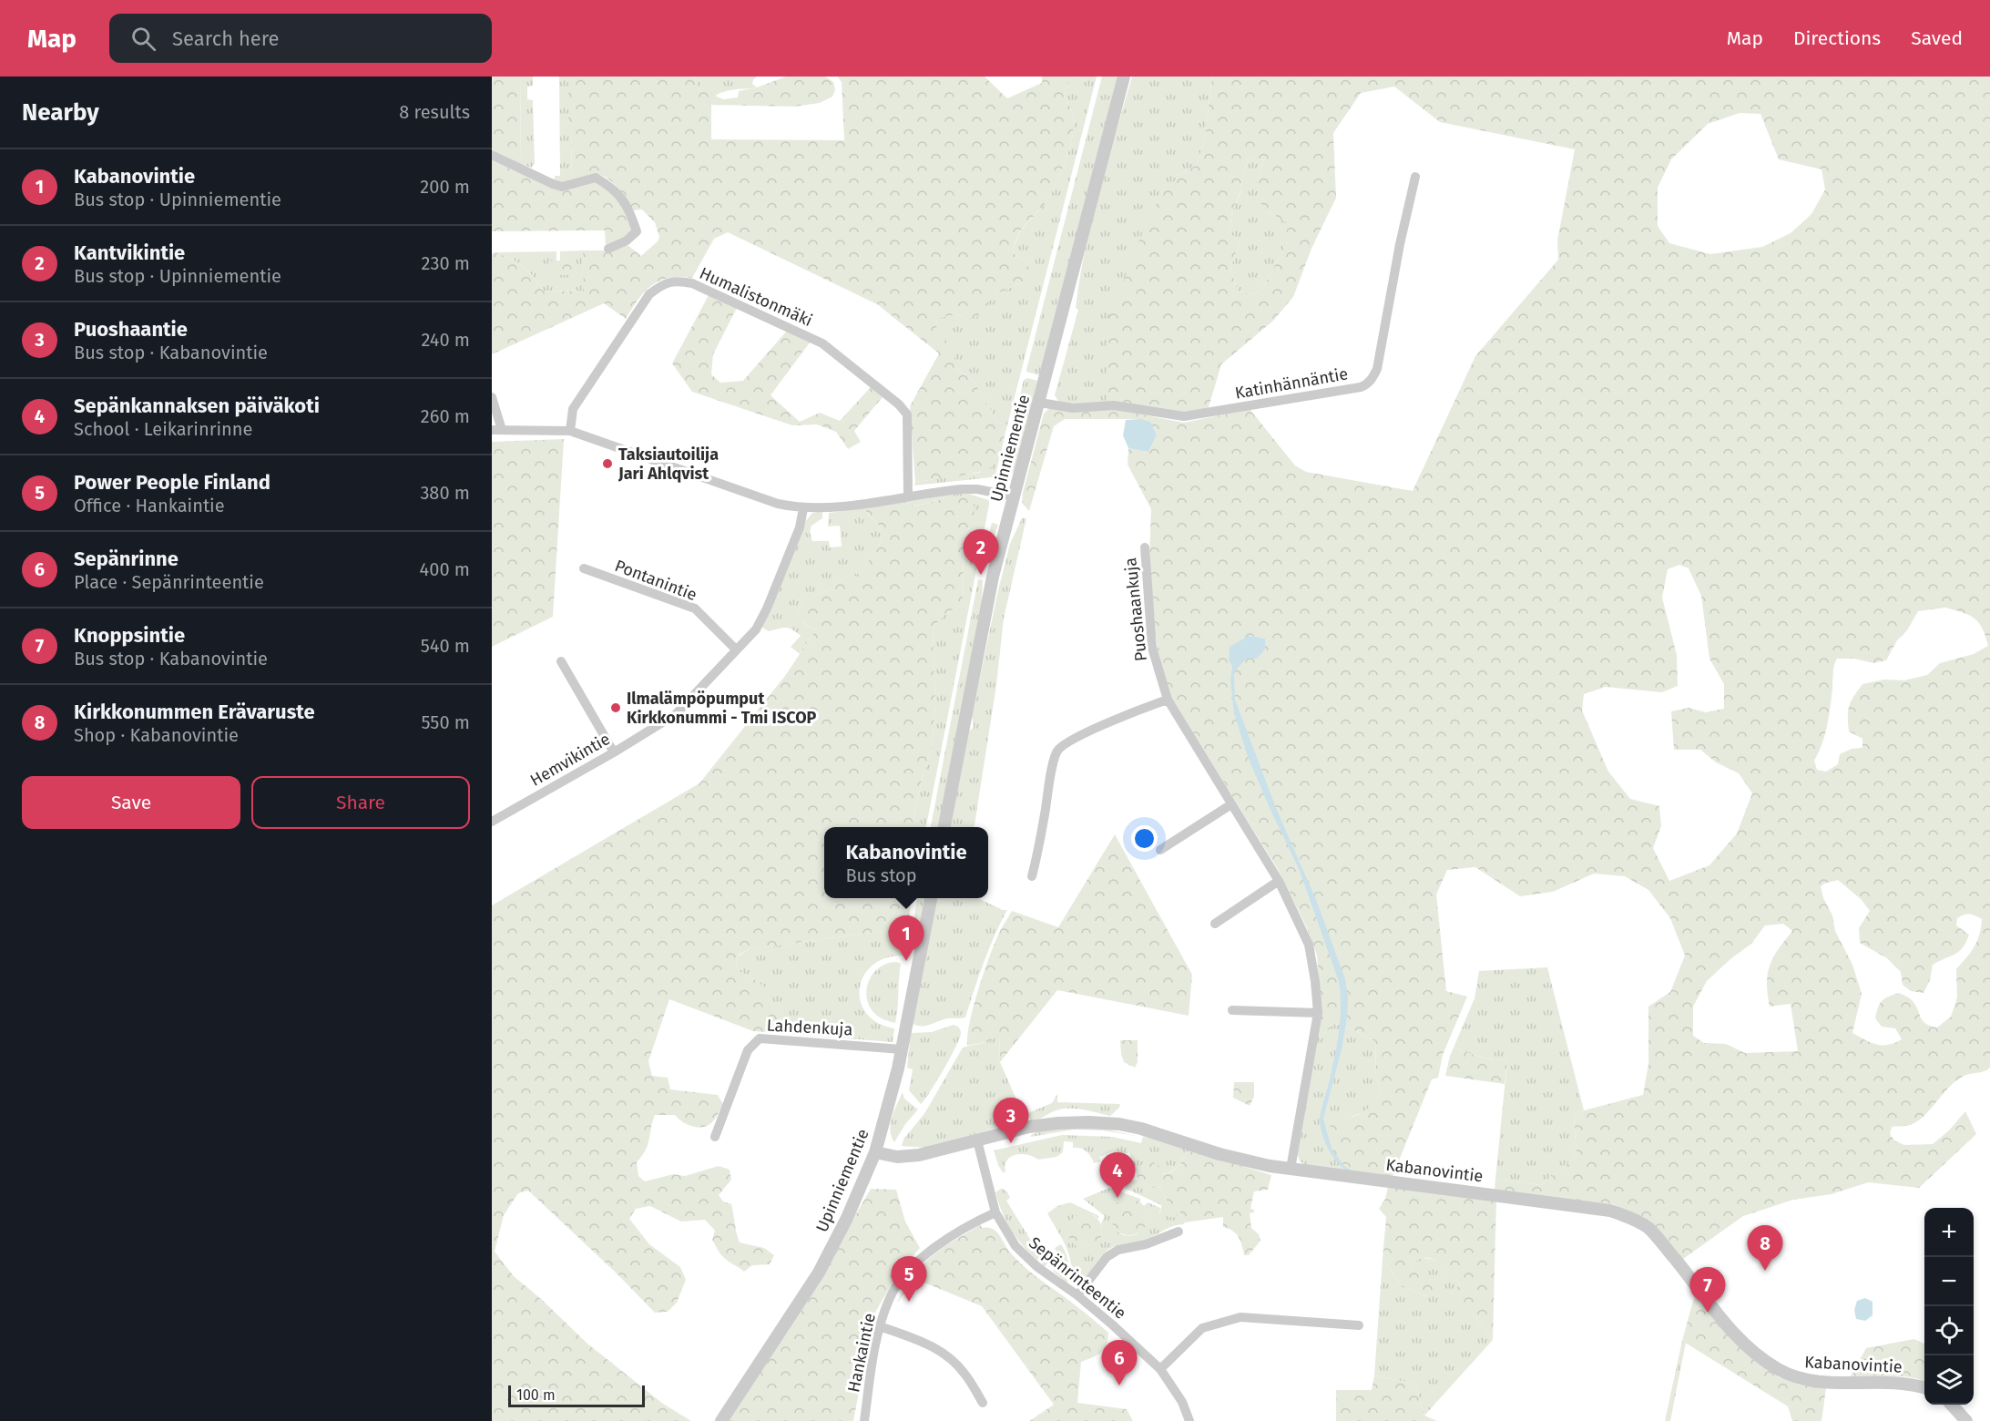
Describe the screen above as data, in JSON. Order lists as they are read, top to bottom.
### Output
{
  "streets": {
    "street": [
      "Humalistonmäki",
      "Katinhännäntie",
      "Upinniementie",
      "Pontanintie",
      "Puoshaankuja",
      "Hemvikintie",
      "Lahdenkuja",
      "Kabanovintie",
      "Sepänrinteentie",
      "Hankaintie"
    ]
  },
  "crossings": [
    ["Katinhännäntie", "Upinniementie"],
    ["Upinniementie", "Lahdenkuja"],
    ["Upinniementie", "Kabanovintie"],
    ["Pontanintie", "Hemvikintie"],
    ["Puoshaankuja", "Kabanovintie"],
    ["Kabanovintie", "Sepänrinteentie"],
    ["Sepänrinteentie", "Hankaintie"]
  ],
  "places": ["Taksiautoilija Jari Ahlqvist", "Ilmalämpöpumput Kirkkonummi - Tmi ISCOP"],
  "scale_bar": "100 m",
  "page": {
    "header": "Map",
    "search": "Search here",
    "nav": ["Map", "Directions", "Saved"],
    "heading": ["Nearby", "8 results"],
    "list": [
      {
        "mark": "1",
        "name": "Kabanovintie",
        "note": "Bus stop · Upinniementie",
        "value": "200 m"
      },
      {
        "mark": "2",
        "name": "Kantvikintie",
        "note": "Bus stop · Upinniementie",
        "value": "230 m"
      },
      {
        "mark": "3",
        "name": "Puoshaantie",
        "note": "Bus stop · Kabanovintie",
        "value": "240 m"
      },
      {
        "mark": "4",
        "name": "Sepänkannaksen päiväkoti",
        "note": "School · Leikarinrinne",
        "value": "260 m"
      },
      {
        "mark": "5",
        "name": "Power People Finland",
        "note": "Office · Hankaintie",
        "value": "380 m"
      },
      {
        "mark": "6",
        "name": "Sepänrinne",
        "note": "Place · Sepänrinteentie",
        "value": "400 m"
      },
      {
        "mark": "7",
        "name": "Knoppsintie",
        "note": "Bus stop · Kabanovintie",
        "value": "540 m"
      },
      {
        "mark": "8",
        "name": "Kirkkonummen Erävaruste",
        "note": "Shop · Kabanovintie",
        "value": "550 m"
      }
    ],
    "pins": [
      "2",
      "1",
      "3",
      "4",
      "8",
      "5",
      "7",
      "6"
    ],
    "buttons": ["Save", "Share"],
    "popup": ["Kabanovintie", "Bus stop"],
    "map_buttons": ["+", "−"],
    "scale": "100 m"
  }
}
